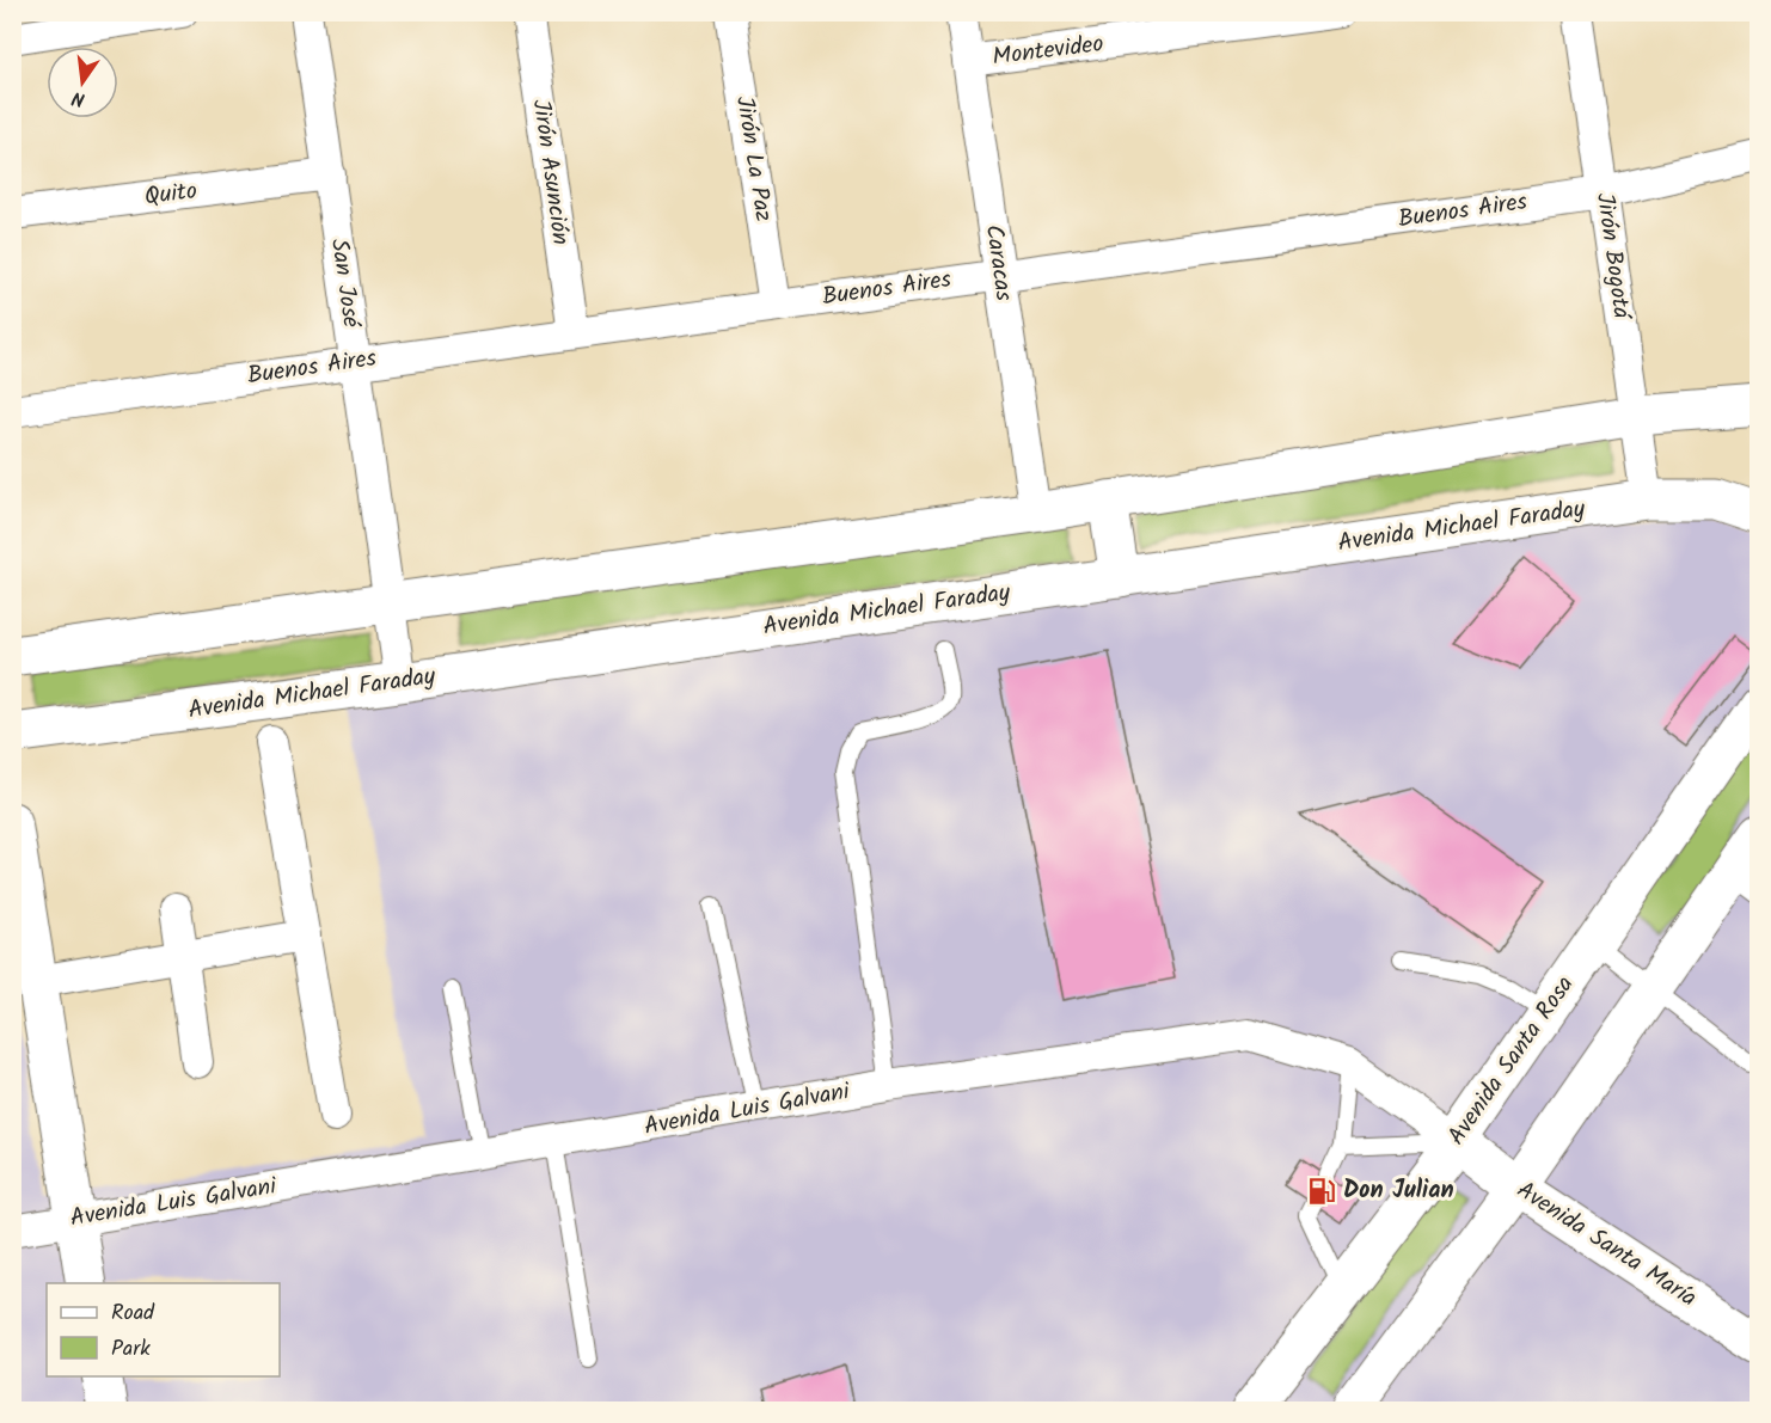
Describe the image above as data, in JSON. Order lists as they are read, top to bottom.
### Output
{
  "streets": {
    "street": [
      "Montevideo",
      "Jirón La Paz",
      "Jirón Asunción",
      "Quito",
      "Buenos Aires",
      "Jirón Bogotá",
      "Caracas",
      "San José",
      "Avenida Michael Faraday",
      "Avenida Santa Rosa",
      "Avenida Luis Galvani",
      "Avenida Santa María"
    ]
  },
  "crossings": [
    ["Montevideo", "Caracas"],
    ["Jirón La Paz", "Buenos Aires"],
    ["Jirón Asunción", "Buenos Aires"],
    ["Quito", "San José"],
    ["Buenos Aires", "Jirón Bogotá"],
    ["Buenos Aires", "Caracas"],
    ["Buenos Aires", "San José"],
    ["Jirón Bogotá", "Avenida Michael Faraday"],
    ["San José", "Avenida Michael Faraday"],
    ["Avenida Santa Rosa", "Avenida Luis Galvani"],
    ["Avenida Santa Rosa", "Avenida Santa María"],
    ["Avenida Luis Galvani", "Avenida Santa María"]
  ],
  "places": {
    "fuel station": ["Don Julian"]
  },
  "legend": ["Road", "Park"],
  "north": "bottom"
}
